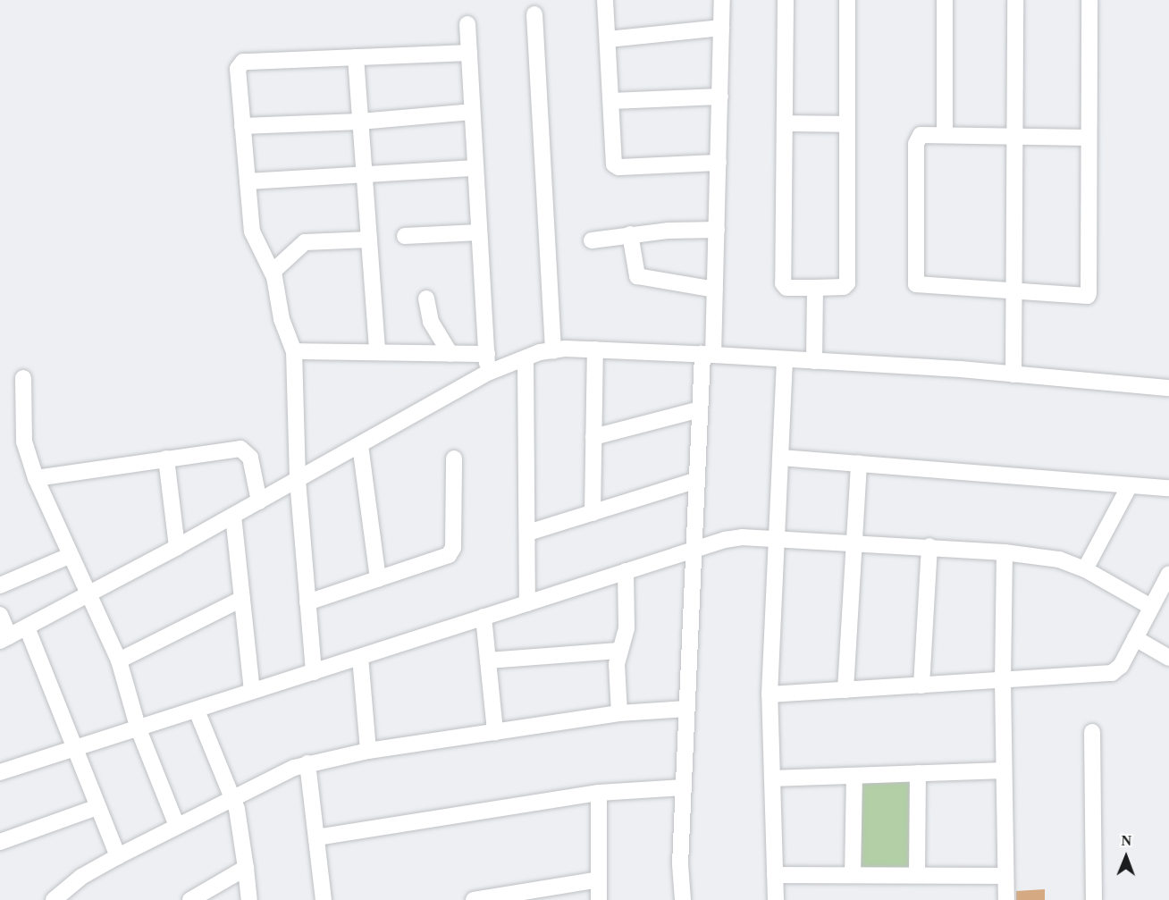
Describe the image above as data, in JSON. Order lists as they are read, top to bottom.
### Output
{
  "north": "top"
}
